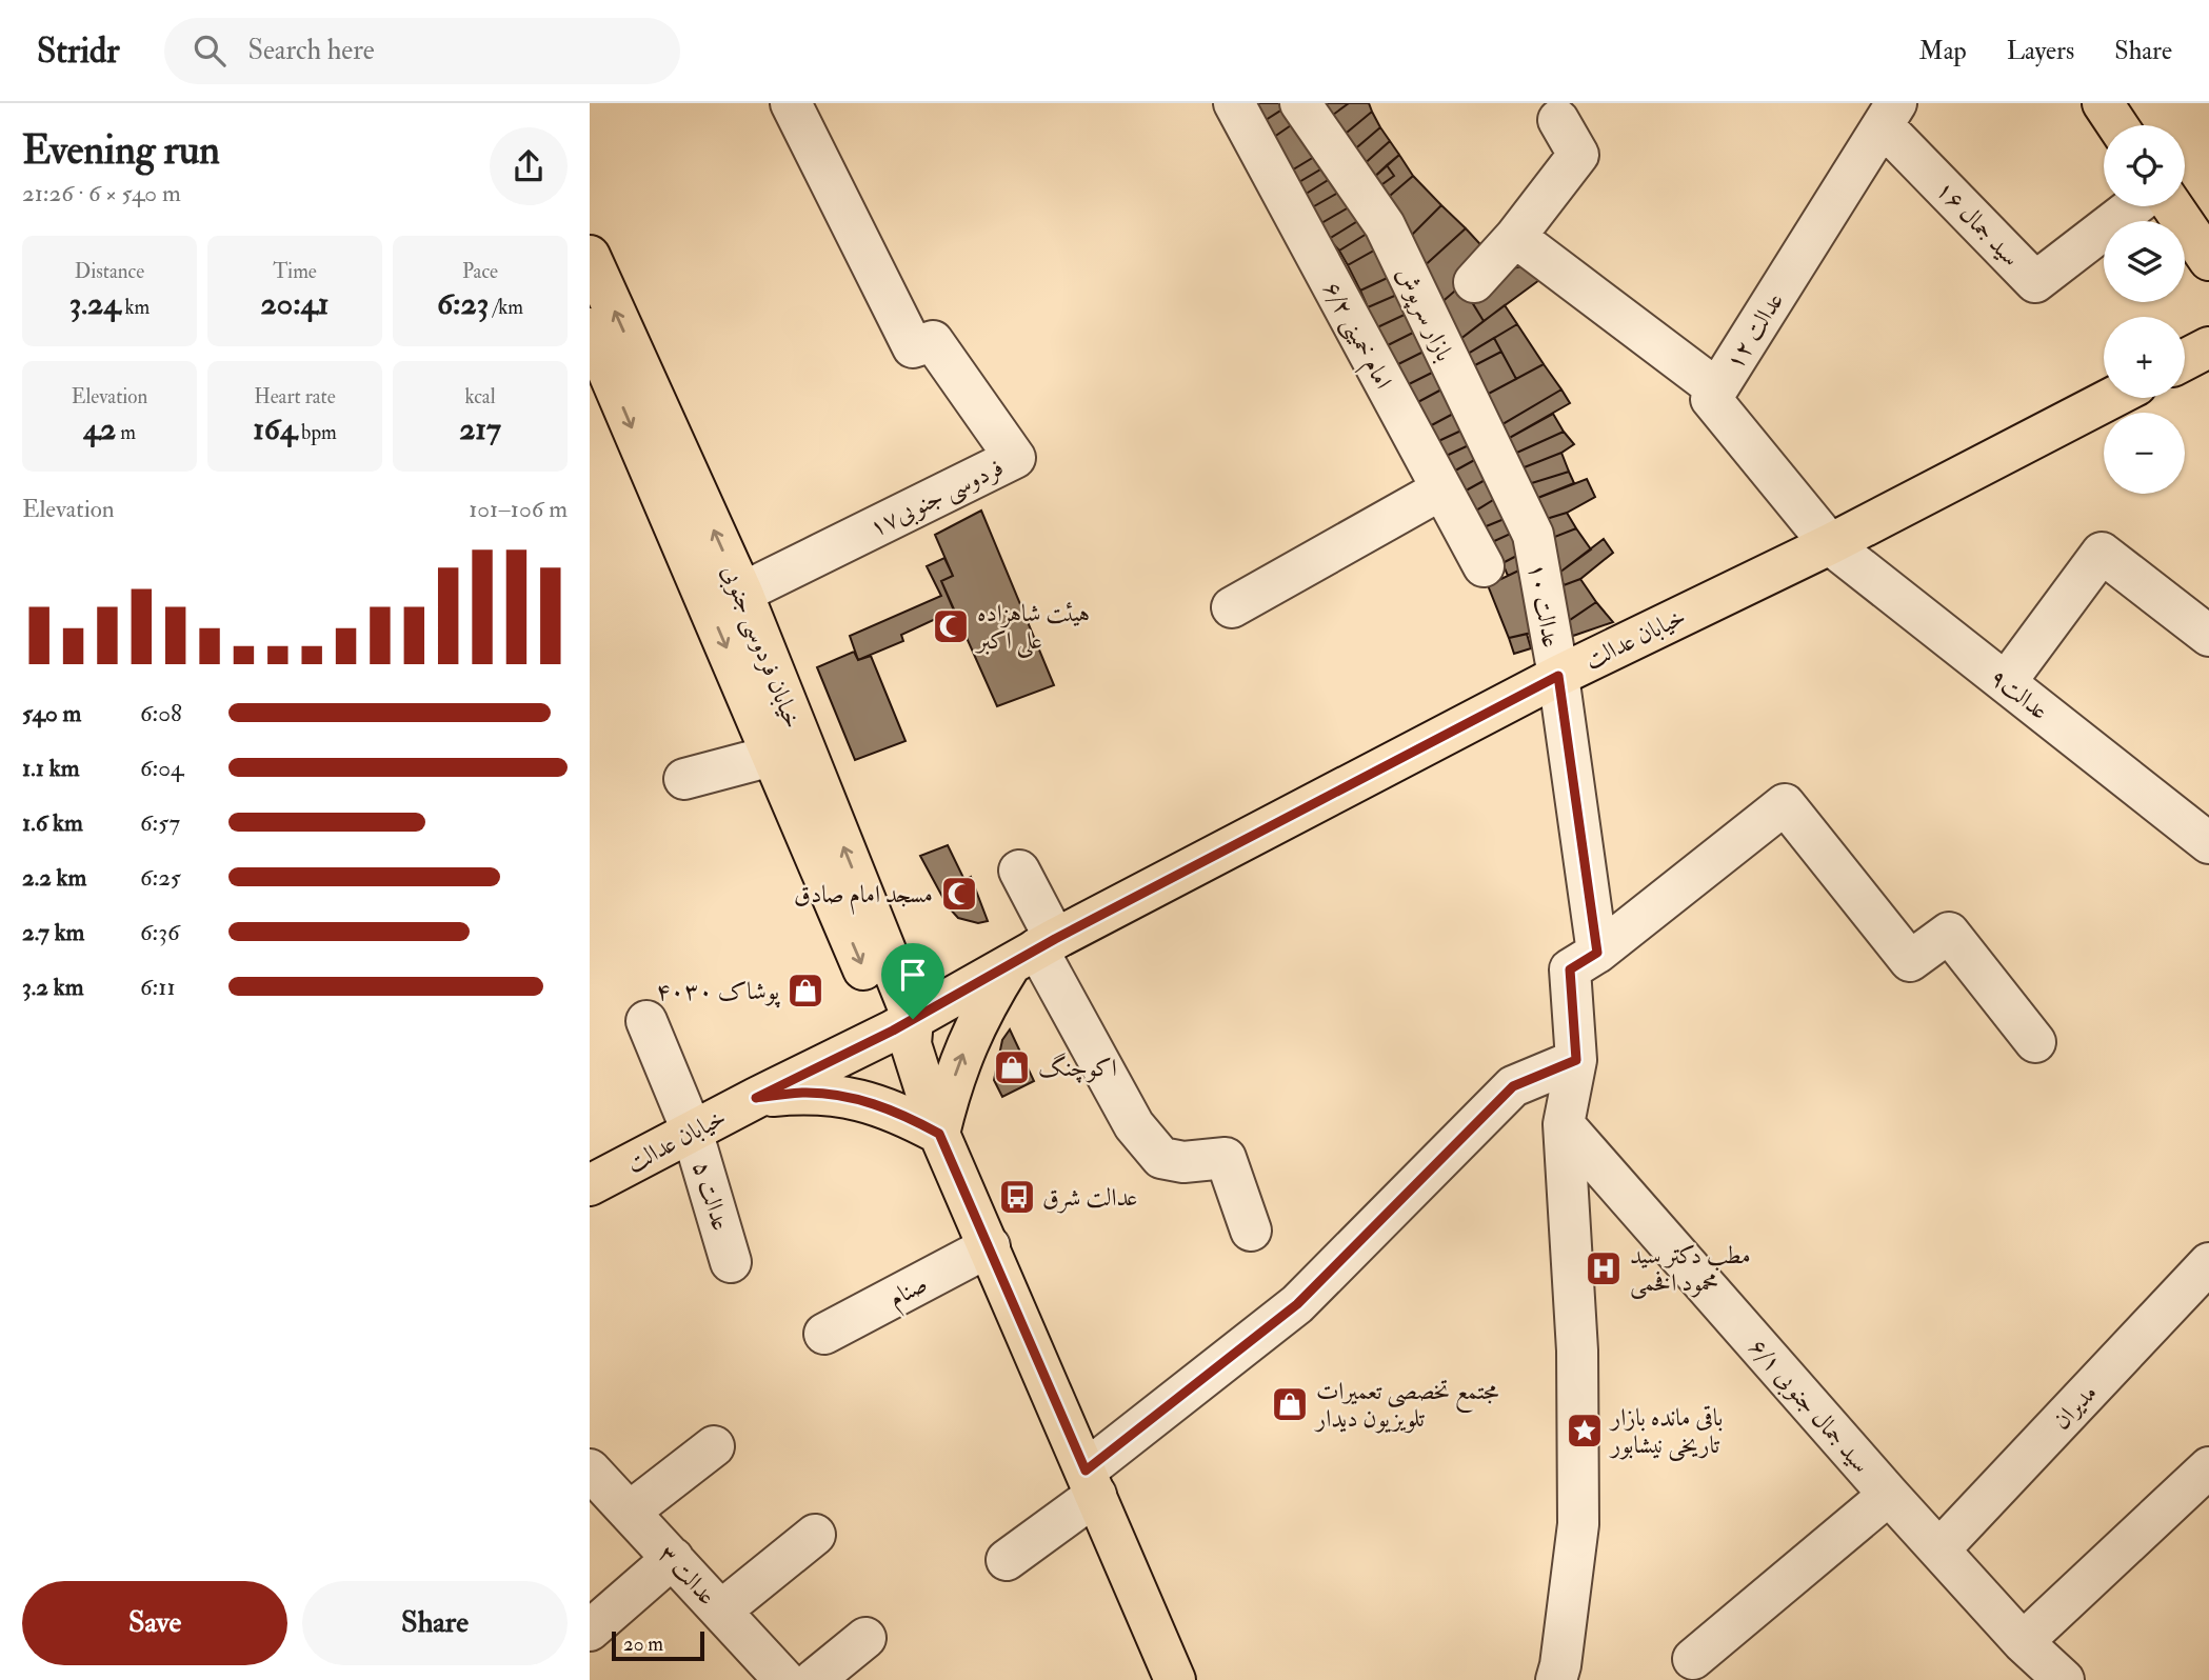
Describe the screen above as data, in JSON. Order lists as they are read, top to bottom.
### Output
{
  "streets": {
    "main road": ["خیابان عدالت", "خیابان فردوسی جنوبی"],
    "street": [
      "سید جمال ۱۶",
      "بازار سرپوش",
      "عدالت ۱۲",
      "امام خمینی ۶/۲",
      "فردوسی جنوبی۱۷",
      "عدالت ۱۰",
      "عدالت۹",
      "عدالت ۵",
      "صنام",
      "سید جمال جنوبی ۶/۱",
      "مدیران",
      "عدالت ۳"
    ]
  },
  "crossings": [
    ["سید جمال ۱۶", "عدالت ۱۲"],
    ["بازار سرپوش", "عدالت ۱۰"],
    ["عدالت ۱۲", "خیابان عدالت"],
    ["عدالت ۱۲", "عدالت۹"],
    ["فردوسی جنوبی۱۷", "خیابان فردوسی جنوبی"],
    ["عدالت ۱۰", "خیابان عدالت"],
    ["خیابان عدالت", "خیابان فردوسی جنوبی"],
    ["خیابان عدالت", "عدالت۹"],
    ["خیابان عدالت", "عدالت ۵"],
    ["خیابان فردوسی جنوبی", "صنام"],
    ["سید جمال جنوبی ۶/۱", "مدیران"]
  ],
  "places": {
    "mosque": ["هیئت شاهزاده علی اکبر", "مسجد امام صادق"],
    "shop": ["پوشاک ۴۰۳۰", "اکوچنگ", "مجتمع تخصصی تعمیرات تلویزیون دیدار"],
    "bus stop": ["عدالت شرق"],
    "hospital": ["مطب دکتر سید محمود افخمی"],
    "place": ["باقی مانده بازار تاریخی نیشابور"]
  },
  "scale_bar": "20 m",
  "page": {
    "header": "Stridr",
    "search": "Search here",
    "nav": ["Map", "Layers", "Share"],
    "heading": ["Evening run", "21:26 · 6 × 540 m"],
    "map_buttons": ["+", "−"],
    "stats": [
      ["Distance", "3.24 km"],
      ["Time", "20:41"],
      ["Pace", "6:23 /km"],
      ["Elevation", "42 m"],
      ["Heart rate", "164 bpm"],
      ["kcal", "217"]
    ],
    "chart": ["Elevation", "101–106 m"],
    "list": [
      {
        "name": "540 m",
        "note": "6:08"
      },
      {
        "name": "1.1 km",
        "note": "6:04"
      },
      {
        "name": "1.6 km",
        "note": "6:57"
      },
      {
        "name": "2.2 km",
        "note": "6:25"
      },
      {
        "name": "2.7 km",
        "note": "6:36"
      },
      {
        "name": "3.2 km",
        "note": "6:11"
      }
    ],
    "buttons": ["Save", "Share"],
    "scale": "20 m"
  }
}
